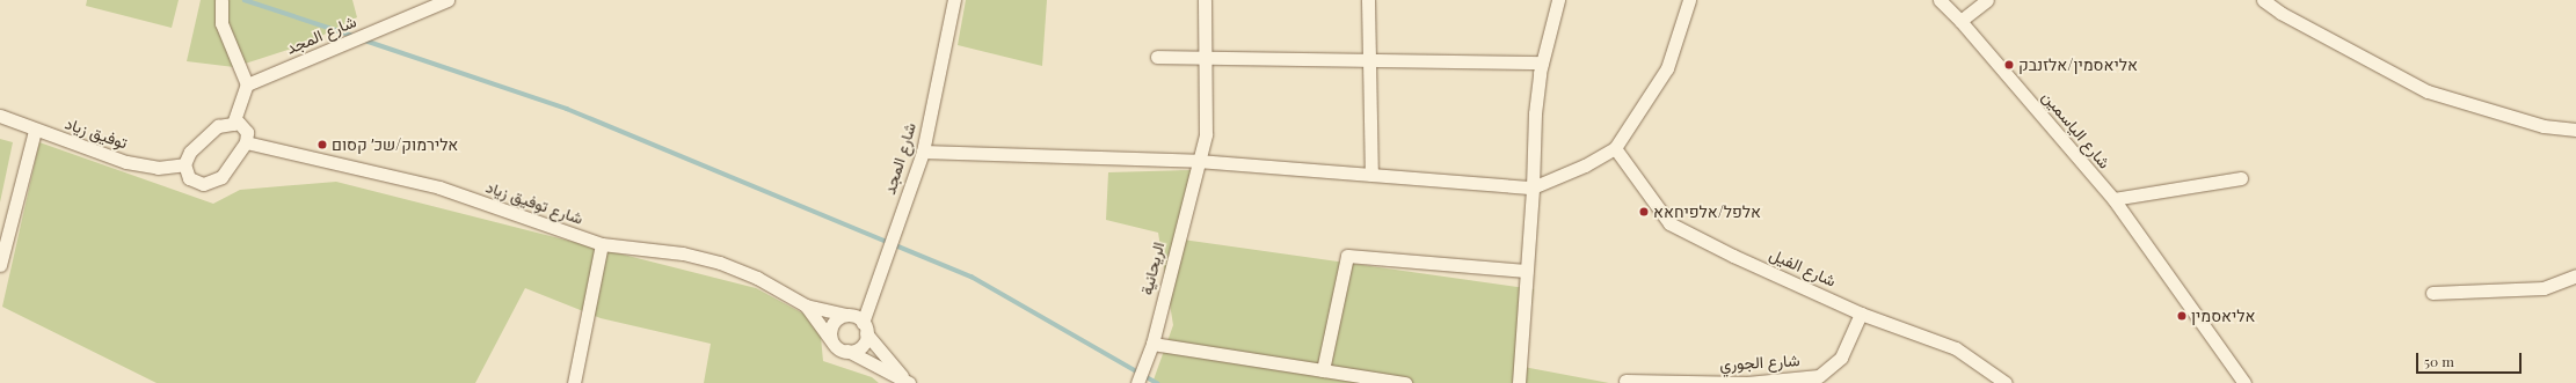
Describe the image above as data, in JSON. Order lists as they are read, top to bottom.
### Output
{
  "streets": {
    "street": [
      "شارع المجد",
      "شارع الياسمين",
      "توفيق زياد",
      "شارع توفيق زياد",
      "شارع الفيل",
      "الريحانية",
      "شارع الجوري"
    ]
  },
  "crossings": [
    ["شارع الفيل", "شارع الجوري"]
  ],
  "places": [
    "אליאסמין/אלזנבק",
    "אלירמוק/שכ׳ קסום",
    "אלפל/אלפיחאא",
    "אליאסמין"
  ],
  "scale_bar": "50 m"
}
